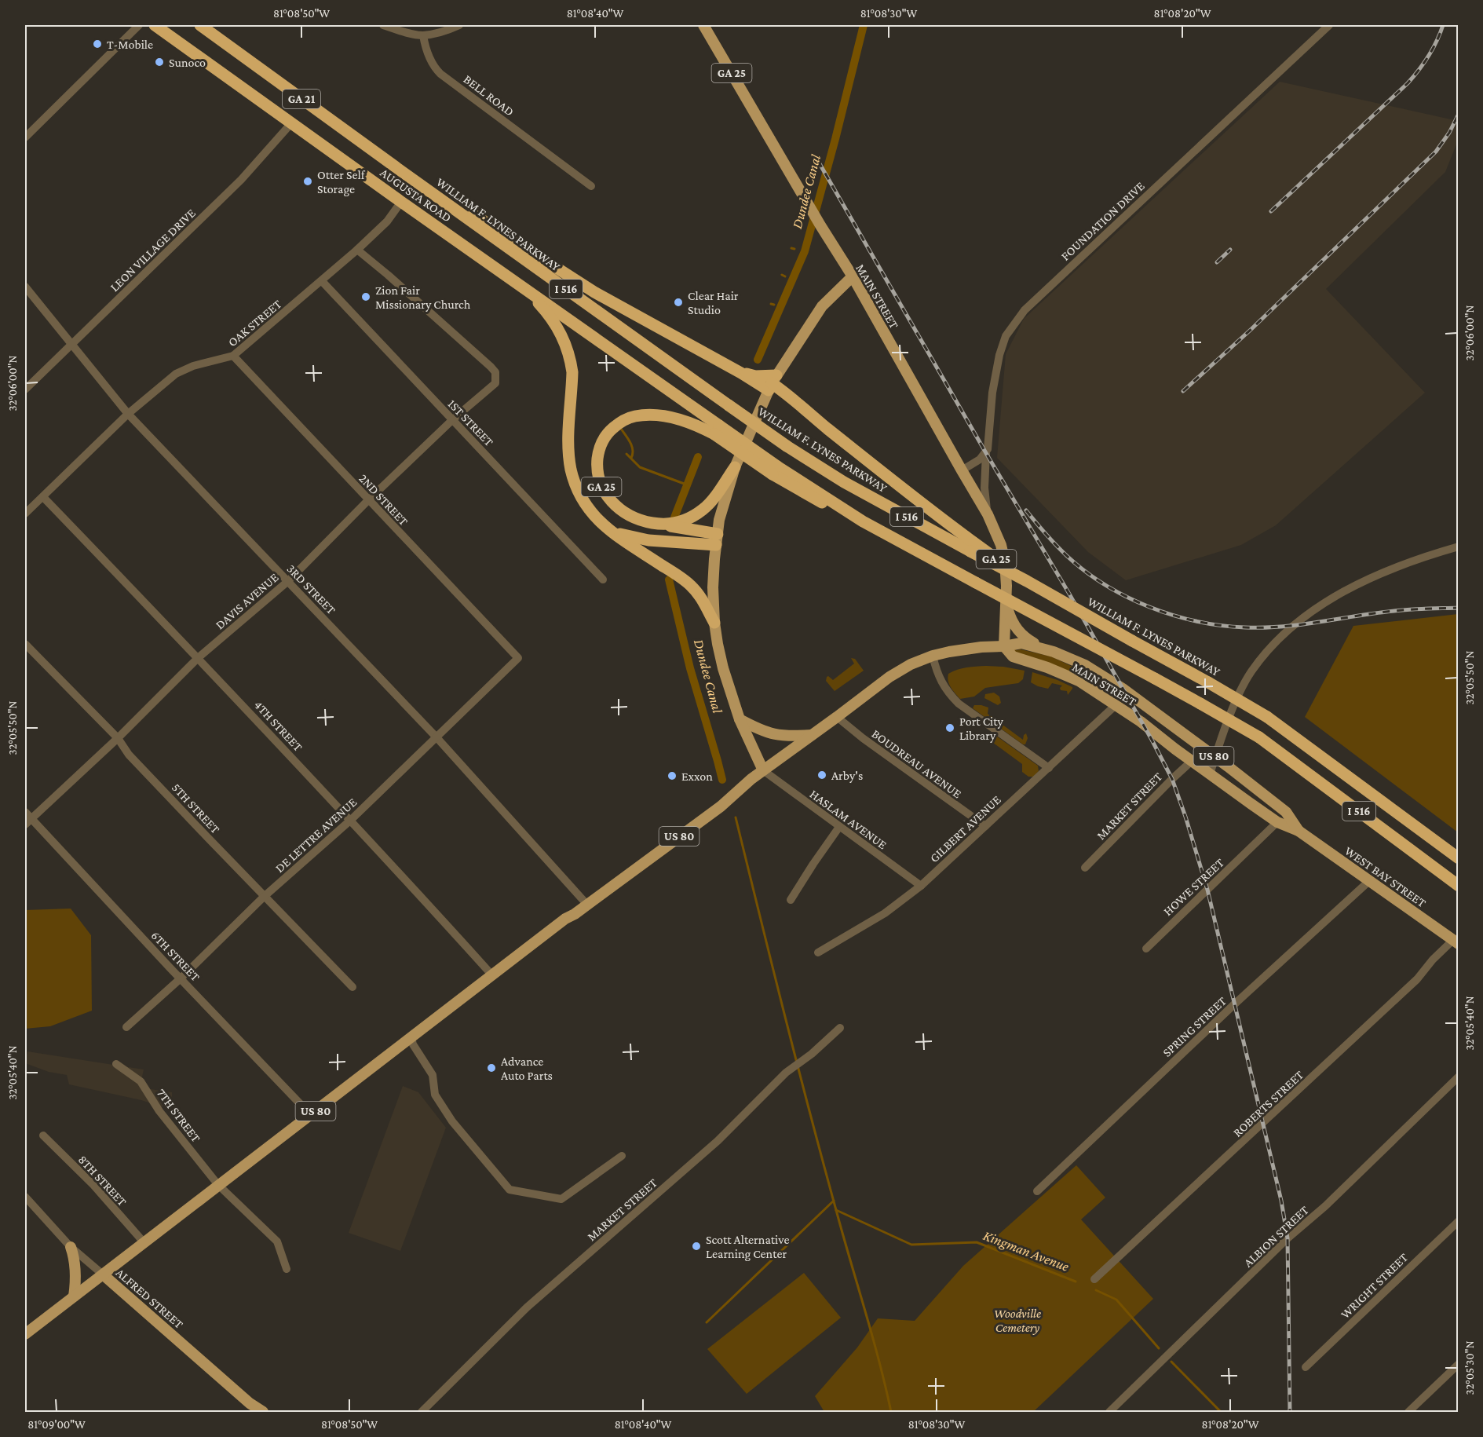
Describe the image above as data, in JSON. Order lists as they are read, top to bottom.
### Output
{
  "streets": {
    "highway": [
      "GA 25",
      "GA 21",
      "AUGUSTA ROAD",
      "WILLIAM F. LYNES PARKWAY",
      "I 516"
    ],
    "main road": [
      "MAIN STREET",
      "US 80",
      "WEST BAY STREET",
      "ALFRED STREET"
    ],
    "street": [
      "BELL ROAD",
      "FOUNDATION DRIVE",
      "LEON VILLAGE DRIVE",
      "OAK STREET",
      "1ST STREET",
      "2ND STREET",
      "3RD STREET",
      "DAVIS AVENUE",
      "4TH STREET",
      "BOUDREAU AVENUE",
      "MARKET STREET",
      "5TH STREET",
      "HASLAM AVENUE",
      "GILBERT AVENUE",
      "DE LETTRE AVENUE",
      "HOWE STREET",
      "6TH STREET",
      "SPRING STREET",
      "ROBERTS STREET",
      "7TH STREET",
      "8TH STREET",
      "ALBION STREET",
      "WRIGHT STREET"
    ]
  },
  "crossings": [
    ["GA 25", "WILLIAM F. LYNES PARKWAY"],
    ["GA 25", "I 516"],
    ["GA 25", "MAIN STREET"],
    ["AUGUSTA ROAD", "WILLIAM F. LYNES PARKWAY"],
    ["AUGUSTA ROAD", "LEON VILLAGE DRIVE"],
    ["AUGUSTA ROAD", "I 516"],
    ["AUGUSTA ROAD", "OAK STREET"],
    ["FOUNDATION DRIVE", "MAIN STREET"],
    ["LEON VILLAGE DRIVE", "3RD STREET"],
    ["MAIN STREET", "US 80"],
    ["MAIN STREET", "GILBERT AVENUE"],
    ["MAIN STREET", "WEST BAY STREET"],
    ["OAK STREET", "1ST STREET"],
    ["OAK STREET", "2ND STREET"],
    ["OAK STREET", "3RD STREET"],
    ["OAK STREET", "DAVIS AVENUE"],
    ["OAK STREET", "4TH STREET"],
    ["1ST STREET", "DAVIS AVENUE"],
    ["2ND STREET", "DAVIS AVENUE"],
    ["2ND STREET", "DE LETTRE AVENUE"],
    ["3RD STREET", "DAVIS AVENUE"],
    ["3RD STREET", "US 80"],
    ["3RD STREET", "DE LETTRE AVENUE"],
    ["DAVIS AVENUE", "4TH STREET"],
    ["DAVIS AVENUE", "5TH STREET"],
    ["DAVIS AVENUE", "6TH STREET"],
    ["4TH STREET", "US 80"],
    ["4TH STREET", "DE LETTRE AVENUE"],
    ["US 80", "BOUDREAU AVENUE"],
    ["US 80", "HASLAM AVENUE"],
    ["US 80", "6TH STREET"],
    ["US 80", "7TH STREET"],
    ["US 80", "8TH STREET"],
    ["US 80", "ALFRED STREET"],
    ["BOUDREAU AVENUE", "GILBERT AVENUE"],
    ["MARKET STREET", "WEST BAY STREET"],
    ["5TH STREET", "DE LETTRE AVENUE"],
    ["HASLAM AVENUE", "GILBERT AVENUE"],
    ["DE LETTRE AVENUE", "6TH STREET"],
    ["WEST BAY STREET", "HOWE STREET"],
    ["WEST BAY STREET", "SPRING STREET"],
    ["WEST BAY STREET", "ROBERTS STREET"]
  ],
  "water": ["Dundee Canal", "Kingman Avenue"],
  "parks": ["Woodville Cemetery"],
  "places": [
    "T-Mobile",
    "Sunoco",
    "Otter Self Storage",
    "Zion Fair Missionary Church",
    "Clear Hair Studio",
    "Port City Library",
    "Arby's",
    "Exxon",
    "Advance Auto Parts",
    "Scott Alternative Learning Center"
  ],
  "coordinates": [
    "81°08'50\"W",
    "81°08'40\"W",
    "81°08'30\"W",
    "81°08'20\"W",
    "32°06'00\"N",
    "32°05'50\"N",
    "32°05'40\"N",
    "32°05'30\"N",
    "81°09'00\"W"
  ]
}
